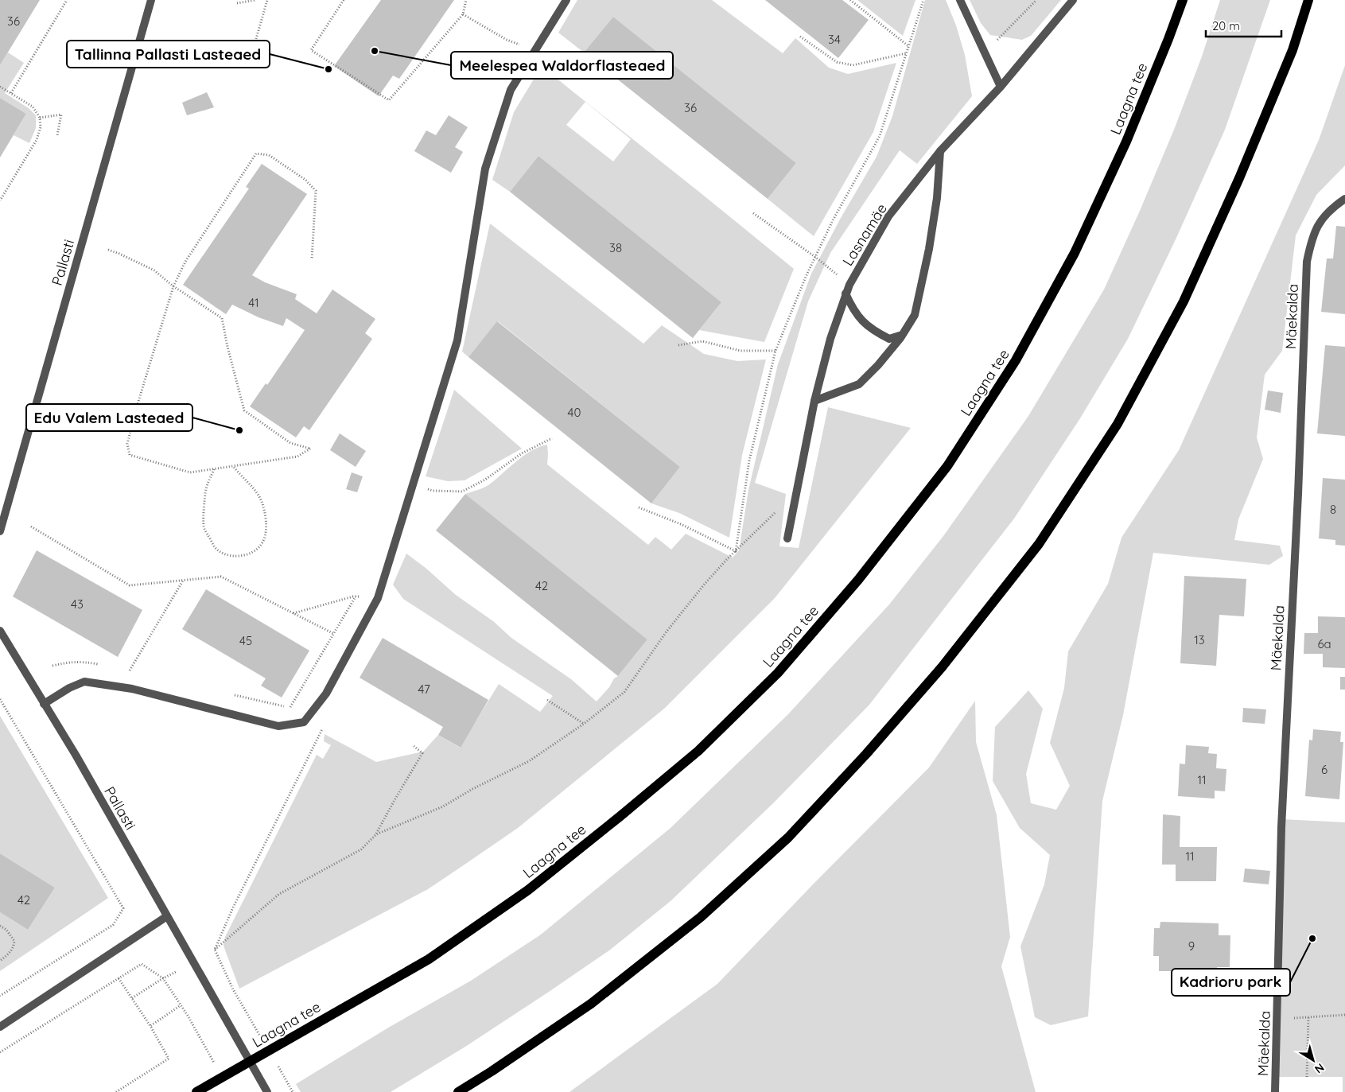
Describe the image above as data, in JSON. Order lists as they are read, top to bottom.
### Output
{
  "streets": {
    "main road": ["Laagna tee"],
    "street": ["Lasnamäe", "Pallasti", "Mäekalda"]
  },
  "places": [
    "Meelespea Waldorflasteaed",
    "Tallinna Pallasti Lasteaed",
    "Edu Valem Lasteaed",
    "Kadrioru park"
  ],
  "house_numbers": [
    "36",
    "34",
    "36",
    "38",
    "41",
    "40",
    "8",
    "42",
    "43",
    "13",
    "45",
    "6a",
    "47",
    "6",
    "11",
    "11",
    "42",
    "9"
  ],
  "scale_bar": "20 m",
  "north": "bottom right"
}
